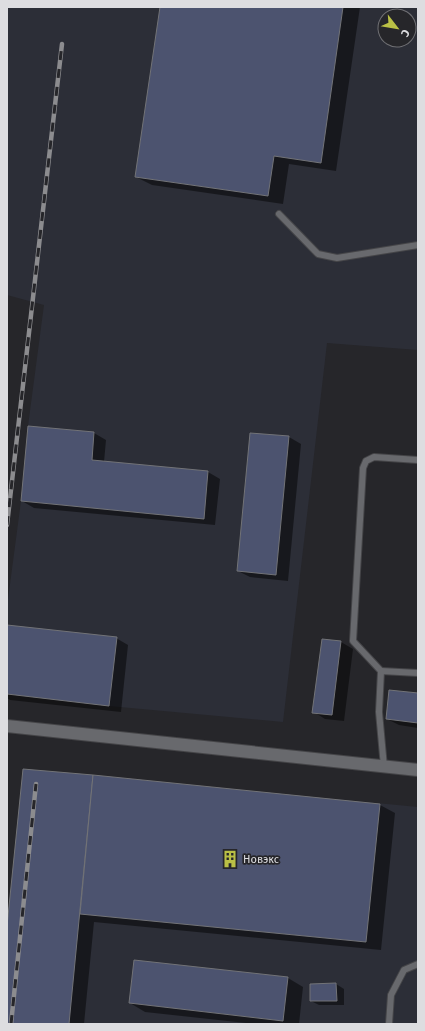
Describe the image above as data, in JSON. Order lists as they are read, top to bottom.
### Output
{
  "places": {
    "building": ["Новэкс"]
  },
  "north": "bottom right"
}
